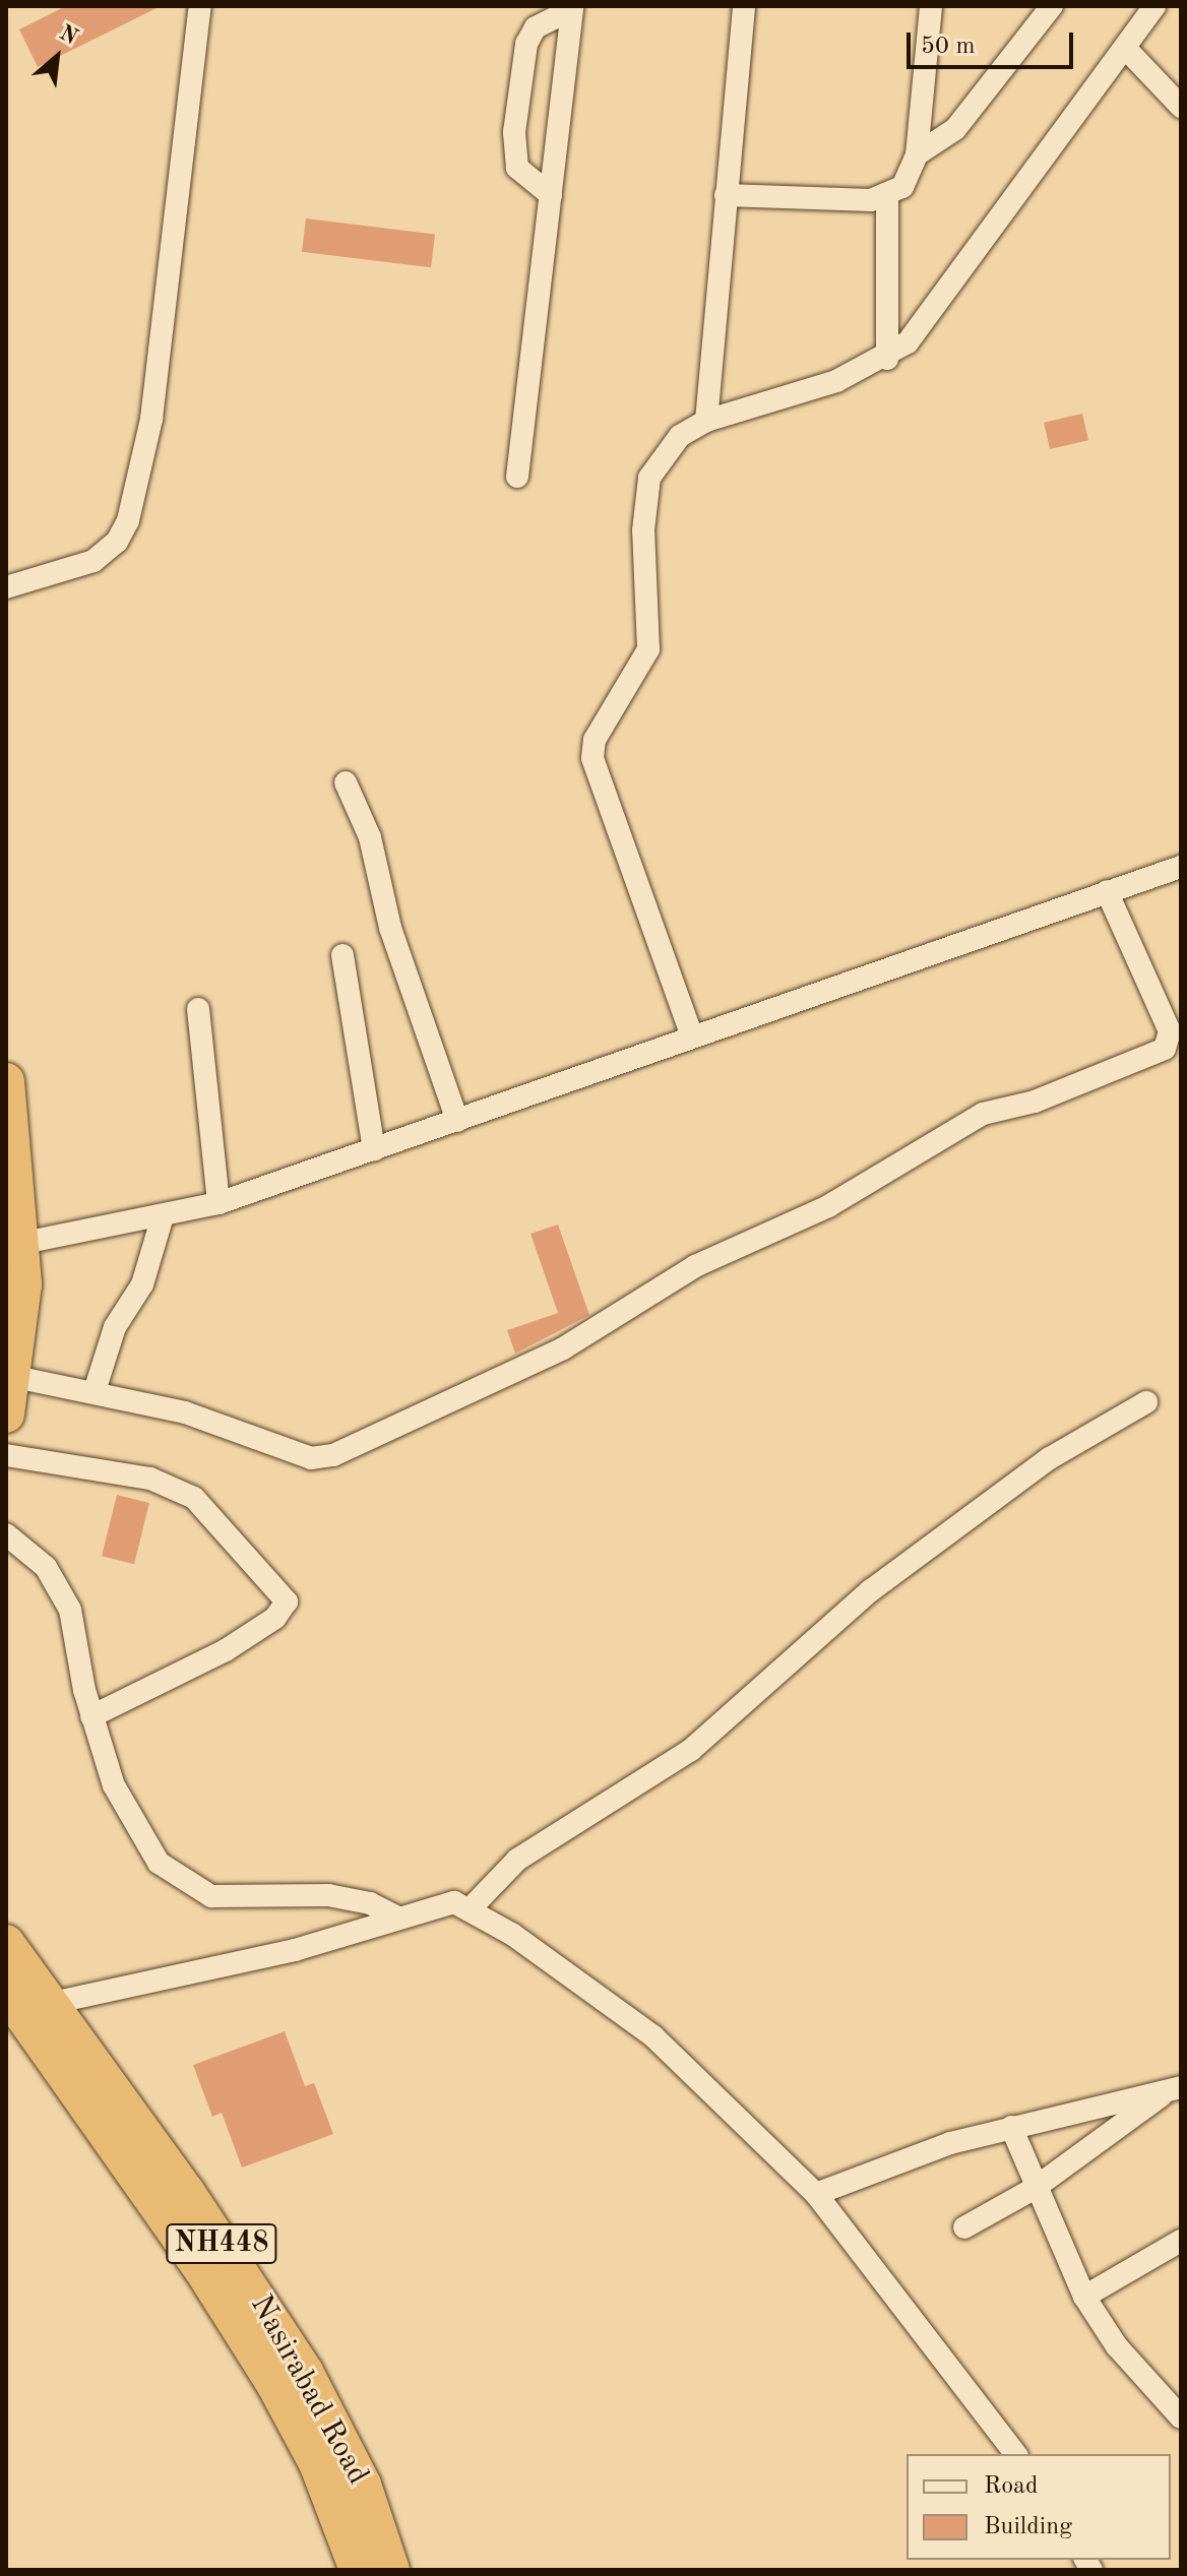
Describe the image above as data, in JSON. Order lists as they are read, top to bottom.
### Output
{
  "streets": {
    "highway": ["NH448", "Nasirabad Road"]
  },
  "legend": ["Road", "Building"],
  "scale_bar": "50 m",
  "north": "top right"
}
